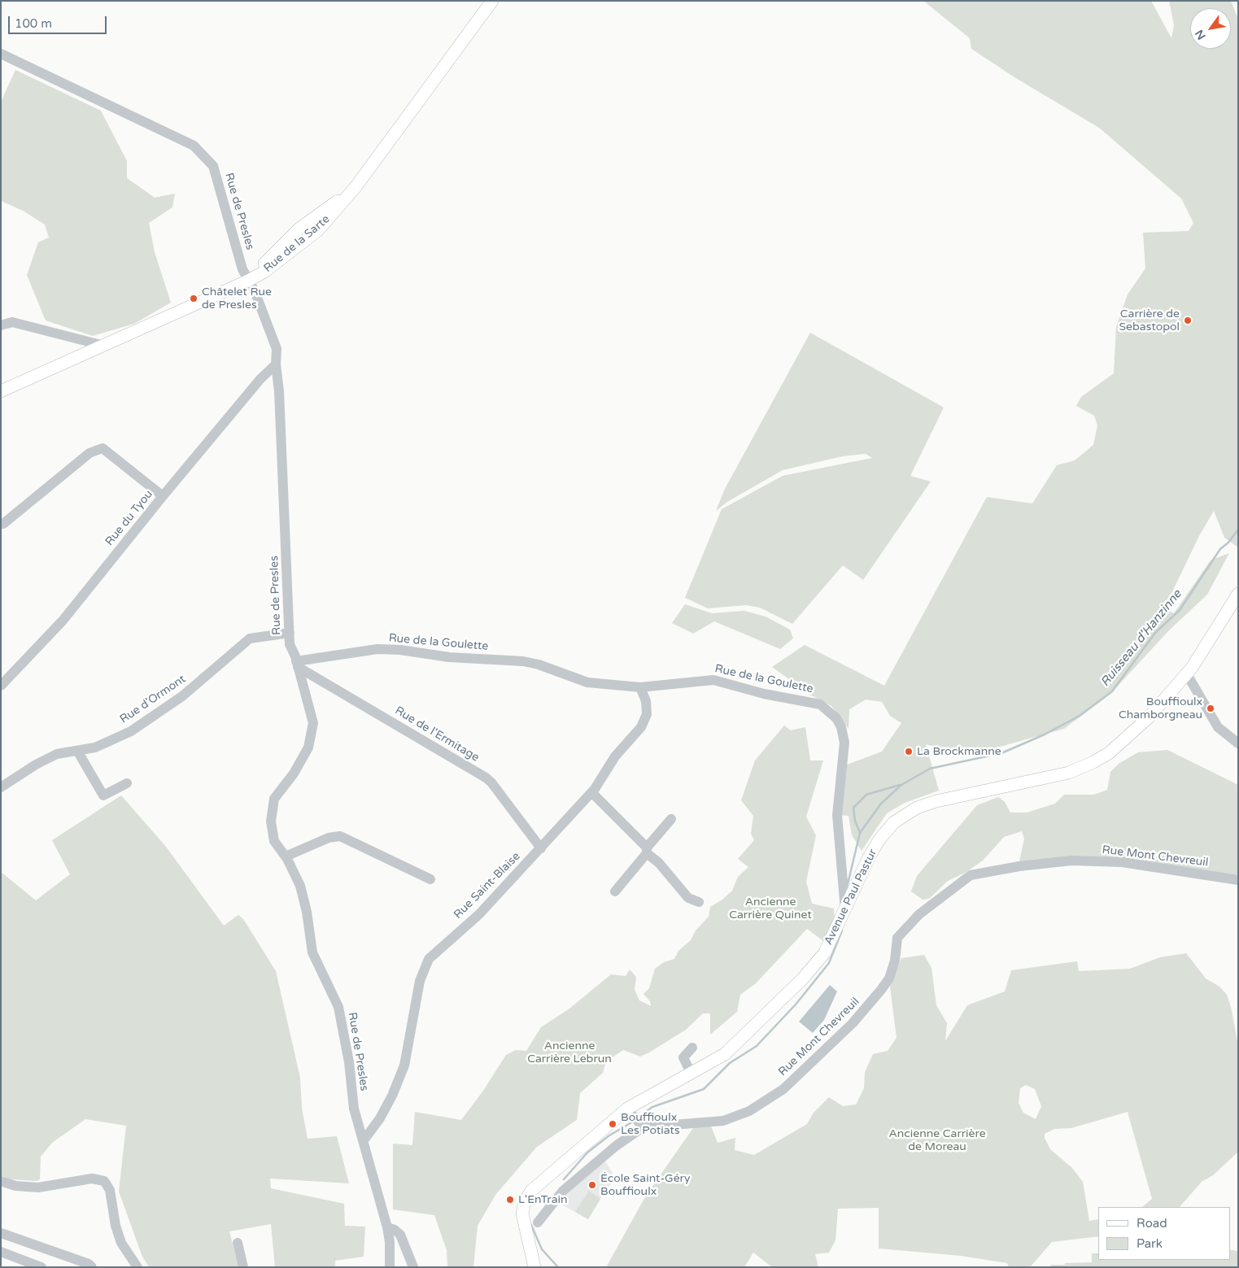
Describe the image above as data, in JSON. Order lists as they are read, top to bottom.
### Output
{
  "streets": {
    "main road": ["Rue de la Sarte", "Avenue Paul Pastur"],
    "street": [
      "Rue de Presles",
      "Rue du Tyou",
      "Rue de la Goulette",
      "Rue d'Ormont",
      "Rue de l'Ermitage",
      "Rue Mont Chevreuil",
      "Rue Saint-Blaise"
    ]
  },
  "crossings": [
    ["Rue de Presles", "Rue de la Sarte"],
    ["Rue de Presles", "Rue du Tyou"],
    ["Rue de Presles", "Rue de la Goulette"],
    ["Rue de Presles", "Rue d'Ormont"],
    ["Rue de Presles", "Rue de l'Ermitage"],
    ["Rue de Presles", "Rue Saint-Blaise"],
    ["Rue de la Goulette", "Rue de l'Ermitage"],
    ["Rue de la Goulette", "Rue Saint-Blaise"],
    ["Rue de la Goulette", "Avenue Paul Pastur"],
    ["Rue de l'Ermitage", "Rue Saint-Blaise"],
    ["Rue Mont Chevreuil", "Avenue Paul Pastur"]
  ],
  "water": ["Ruisseau d'Hanzinne"],
  "parks": ["Ancienne Carrière Quinet", "Ancienne Carrière Lebrun", "Ancienne Carrière de Moreau"],
  "places": [
    "Châtelet Rue de Presles",
    "Carrière de Sebastopol",
    "Bouffioulx Chamborgneau",
    "La Brockmanne",
    "Bouffioulx Les Potiats",
    "École Saint-Géry Bouffioulx",
    "L'EnTrain"
  ],
  "legend": ["Road", "Park"],
  "scale_bar": "100 m",
  "north": "bottom left"
}
